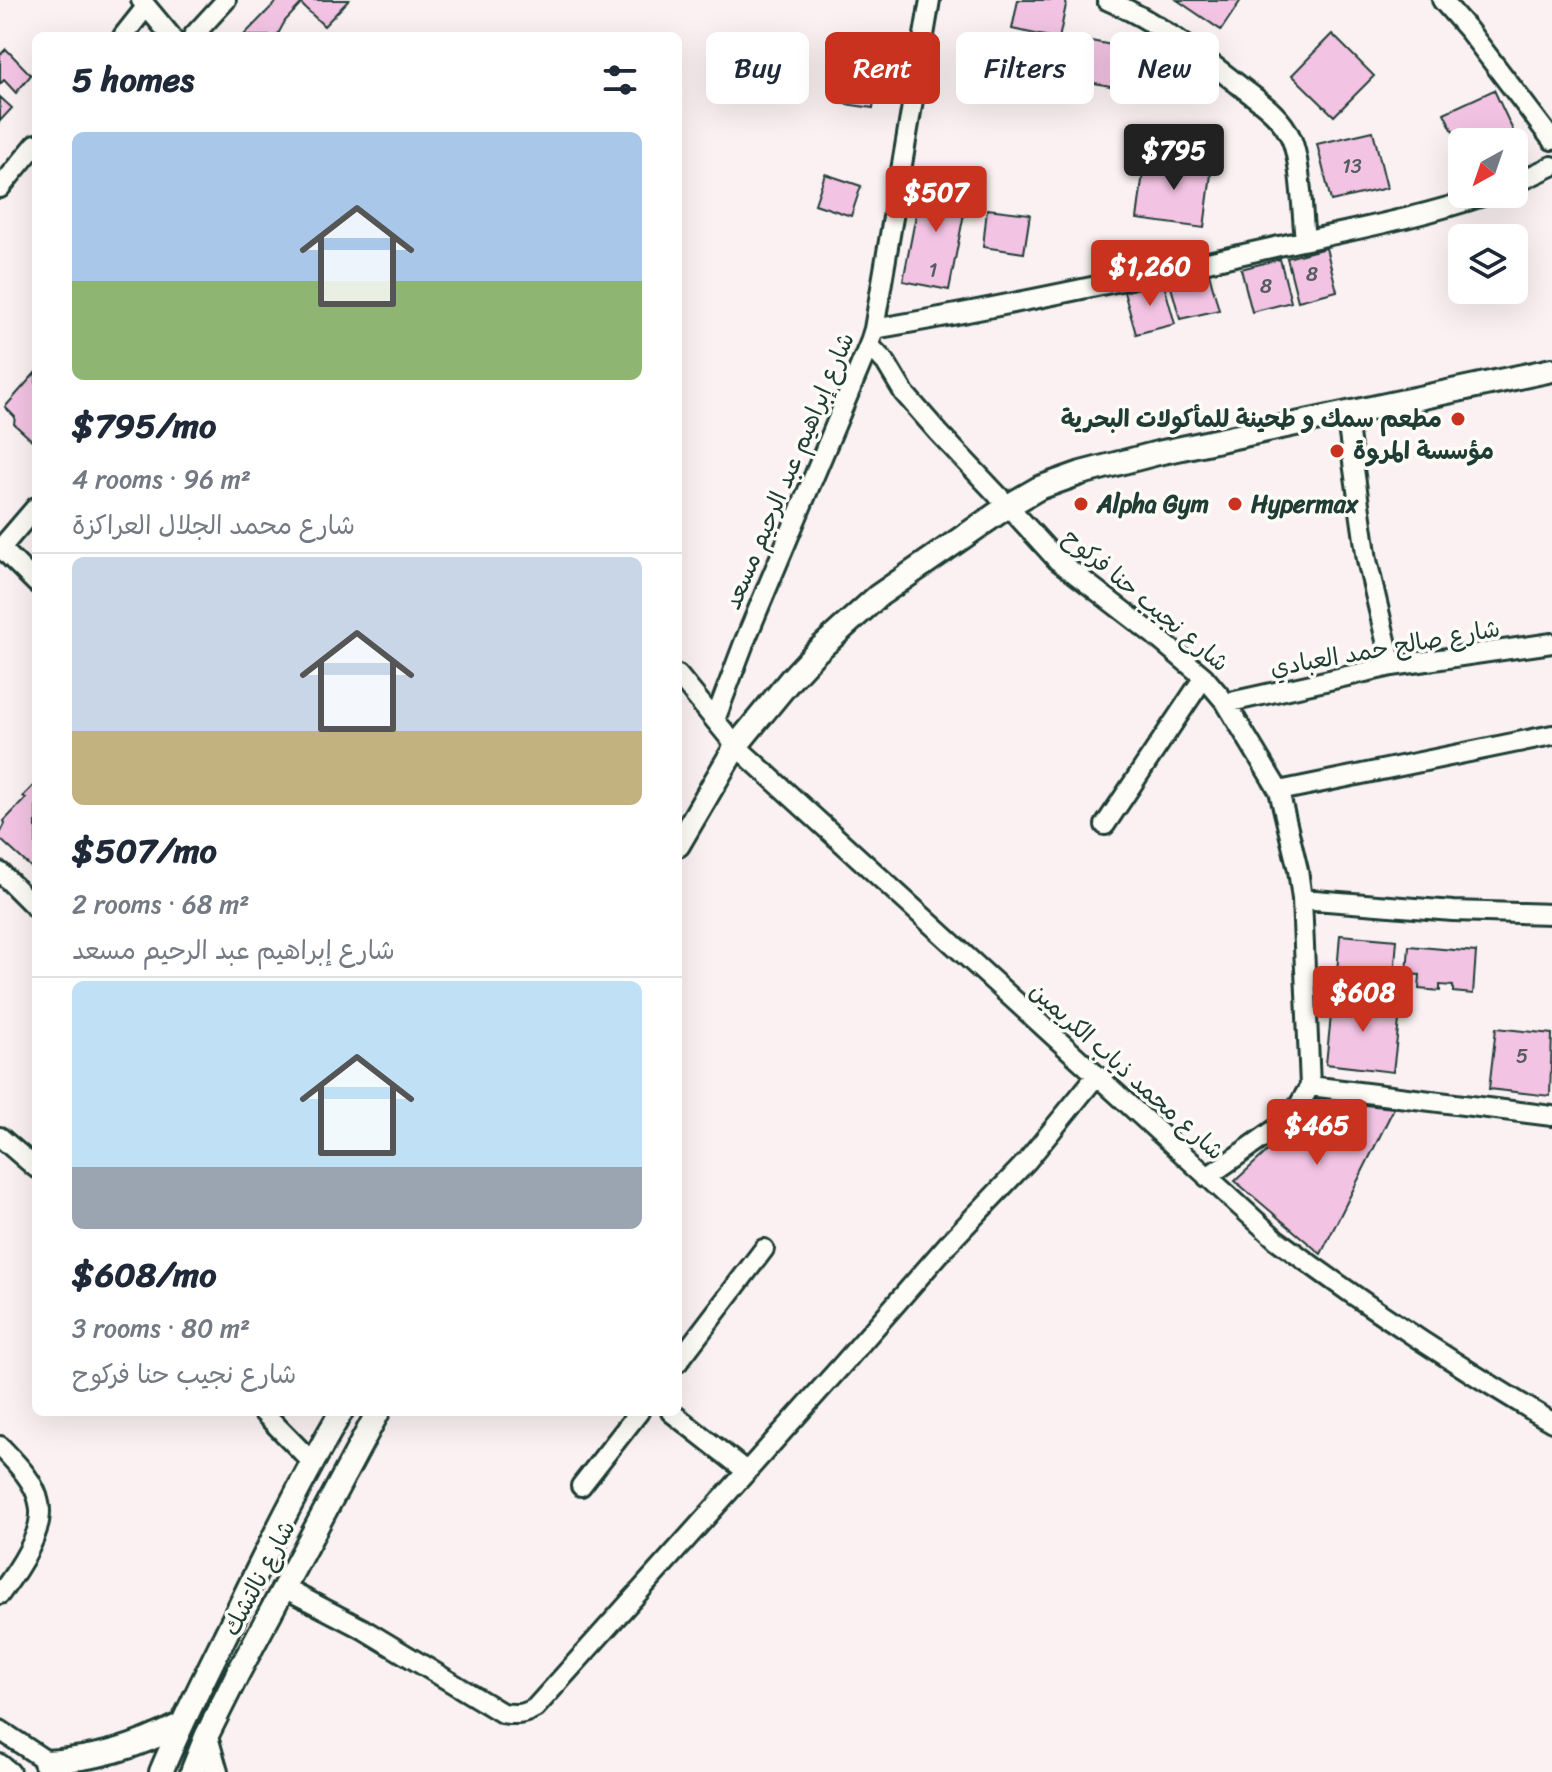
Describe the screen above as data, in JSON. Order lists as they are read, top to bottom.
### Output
{
  "streets": {
    "main road": ["شارع نالتشك"],
    "street": [
      "شارع إبراهيم عبد الرحيم مسعد",
      "شارع نجيب حنا فركوح",
      "شارع صالح حمد العبادي",
      "شارع محمد ذياب الكريمين"
    ]
  },
  "crossings": [
    ["شارع إبراهيم عبد الرحيم مسعد", "شارع نجيب حنا فركوح"],
    ["شارع إبراهيم عبد الرحيم مسعد", "شارع محمد ذياب الكريمين"],
    ["شارع نجيب حنا فركوح", "شارع صالح حمد العبادي"]
  ],
  "places": [
    "مطعم سمك و طحينة للمأكولات البحرية",
    "مؤسسة المروة",
    "Alpha Gym",
    "Hypermax"
  ],
  "house_numbers": [
    "13",
    "1",
    "8",
    "8",
    "5"
  ],
  "north": "bottom left",
  "page": {
    "chip": [
      "Buy",
      "Rent",
      "Filters",
      "New"
    ],
    "heading": "5 homes",
    "price": [
      "$795",
      "$507",
      "$1,260",
      "$608",
      "$465"
    ],
    "list": [
      {
        "name": "$795/mo",
        "note": "4 rooms · 96 m² · شارع محمد الجلال العراكزة"
      },
      {
        "name": "$507/mo",
        "note": "2 rooms · 68 m² · شارع إبراهيم عبد الرحيم مسعد"
      },
      {
        "name": "$608/mo",
        "note": "3 rooms · 80 m² · شارع نجيب حنا فركوح"
      }
    ]
  }
}
